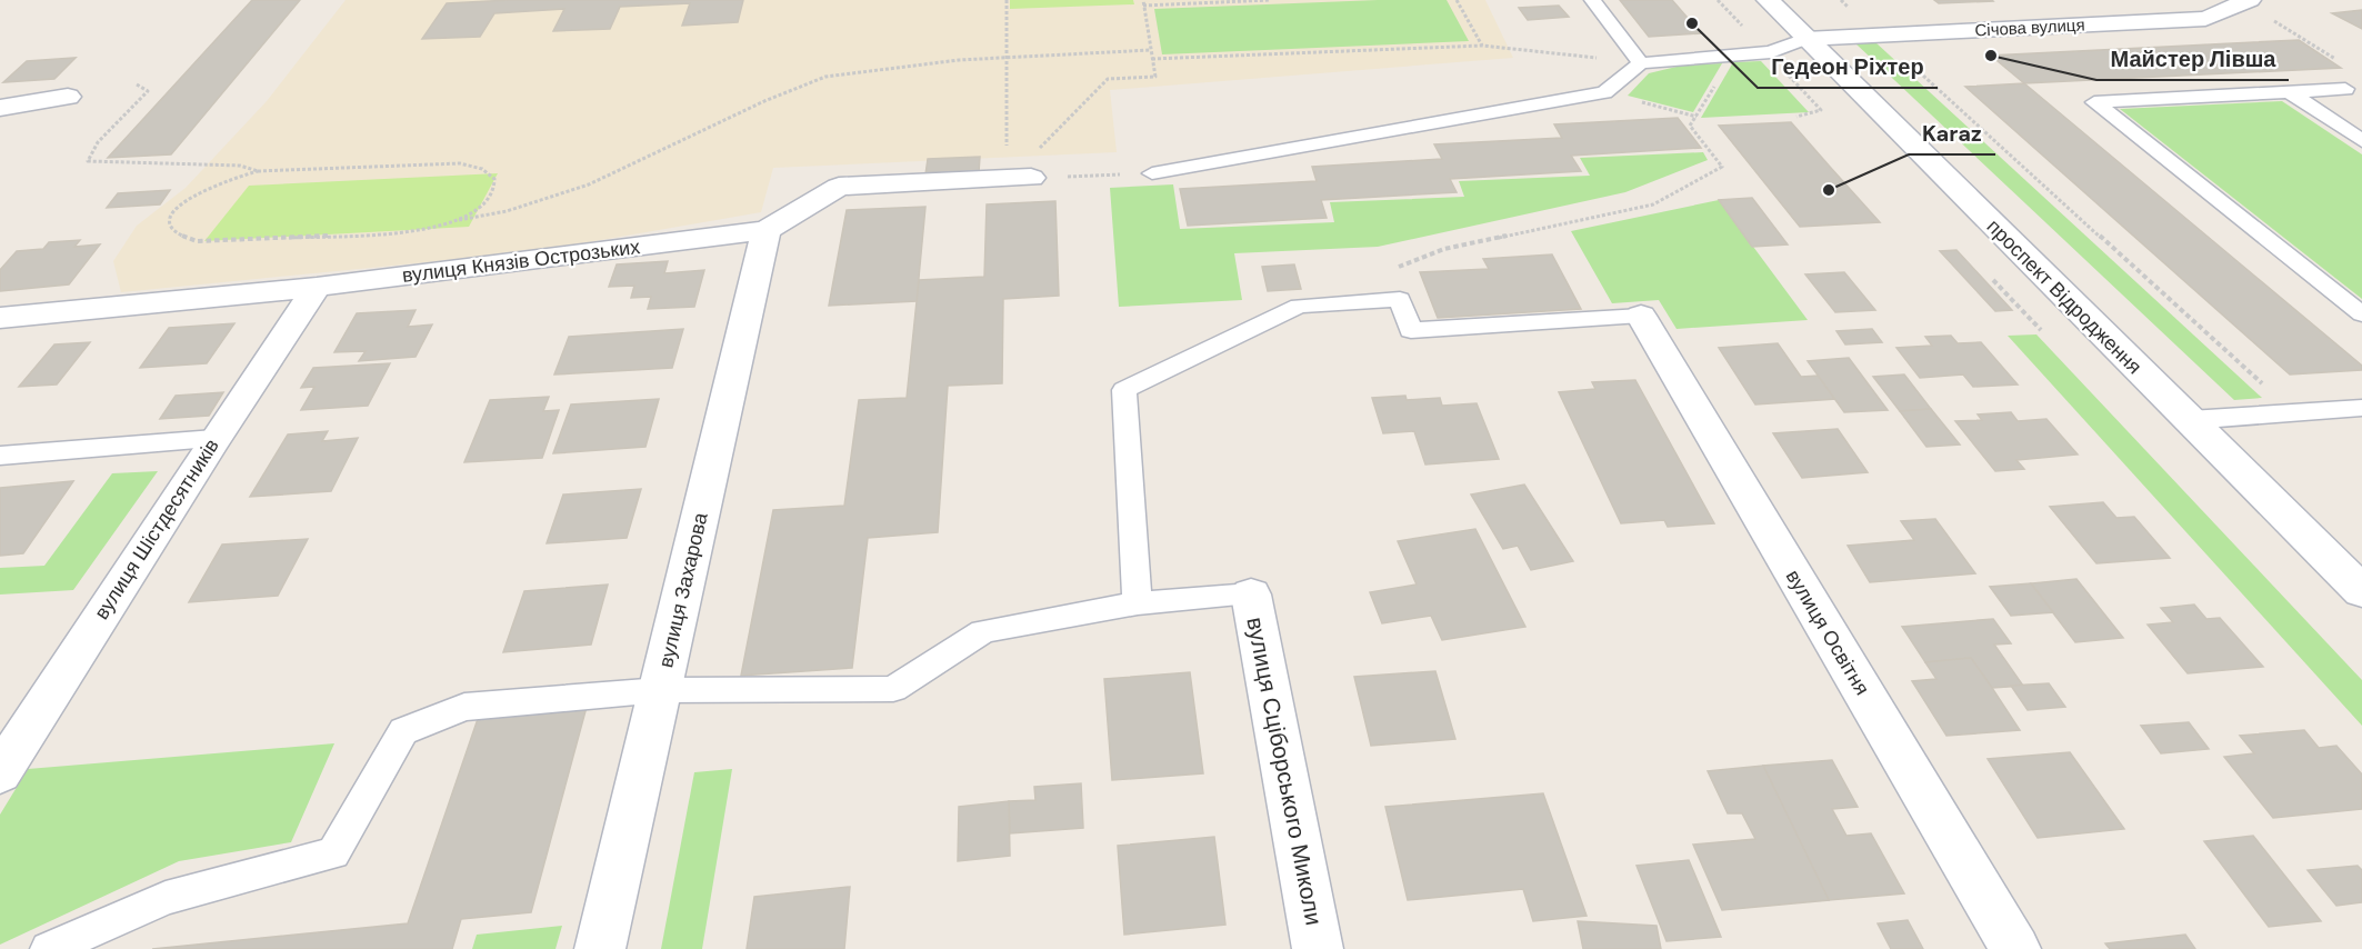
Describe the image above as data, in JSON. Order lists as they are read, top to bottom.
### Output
{
  "streets": {
    "street": [
      "Січова вулиця",
      "вулиця Князів Острозьких",
      "проспект Відродження",
      "вулиця Шістдесятників",
      "вулиця Захарова",
      "вулиця Освітня",
      "вулиця Сціборського Миколи"
    ]
  },
  "crossings": [
    ["Січова вулиця", "проспект Відродження"],
    ["вулиця Князів Острозьких", "вулиця Шістдесятників"],
    ["вулиця Князів Острозьких", "вулиця Захарова"]
  ],
  "places": ["Гедеон Ріхтер", "Майстер Лівша", "Karaz"]
}
